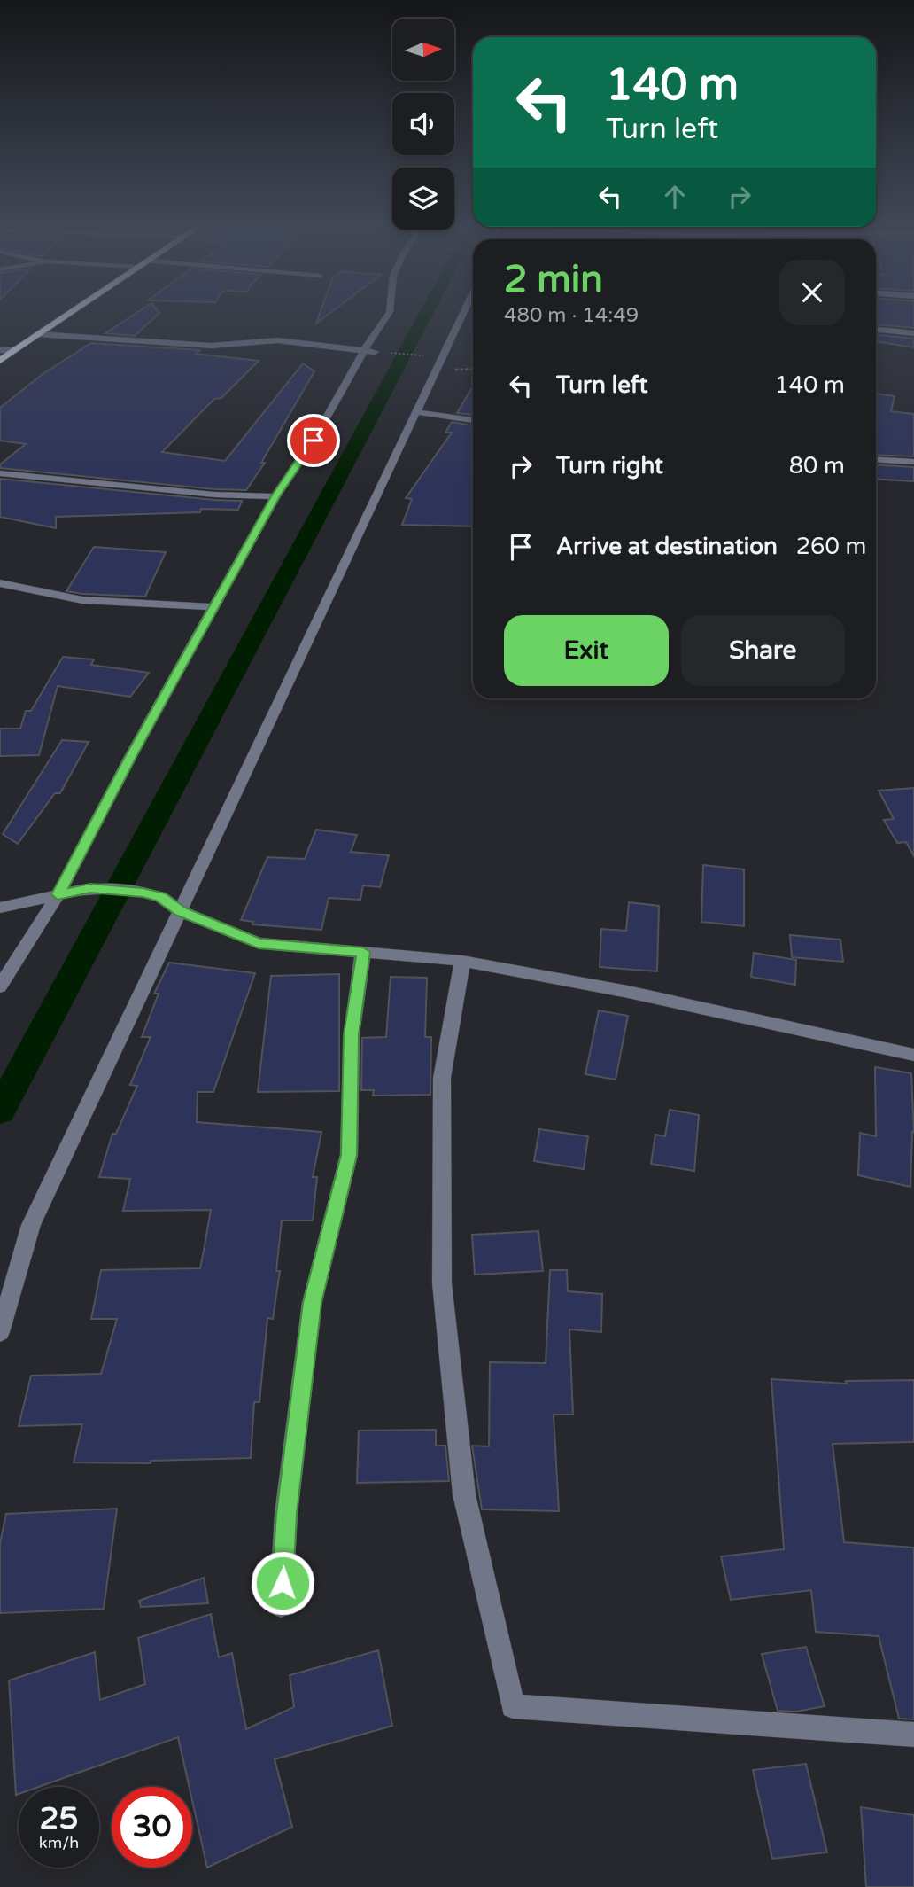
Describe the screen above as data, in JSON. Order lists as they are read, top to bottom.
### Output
{
  "north": "right",
  "page": {
    "turn": ["140 m", "Turn left"],
    "heading": ["2 min", "480 m · 14:49"],
    "list": [
      {
        "name": "Turn left",
        "value": "140 m"
      },
      {
        "name": "Turn right",
        "value": "80 m"
      },
      {
        "name": "Arrive at destination",
        "value": "260 m"
      }
    ],
    "buttons": ["Exit", "Share"],
    "speed": "25 km/h",
    "limit": "30"
  }
}
